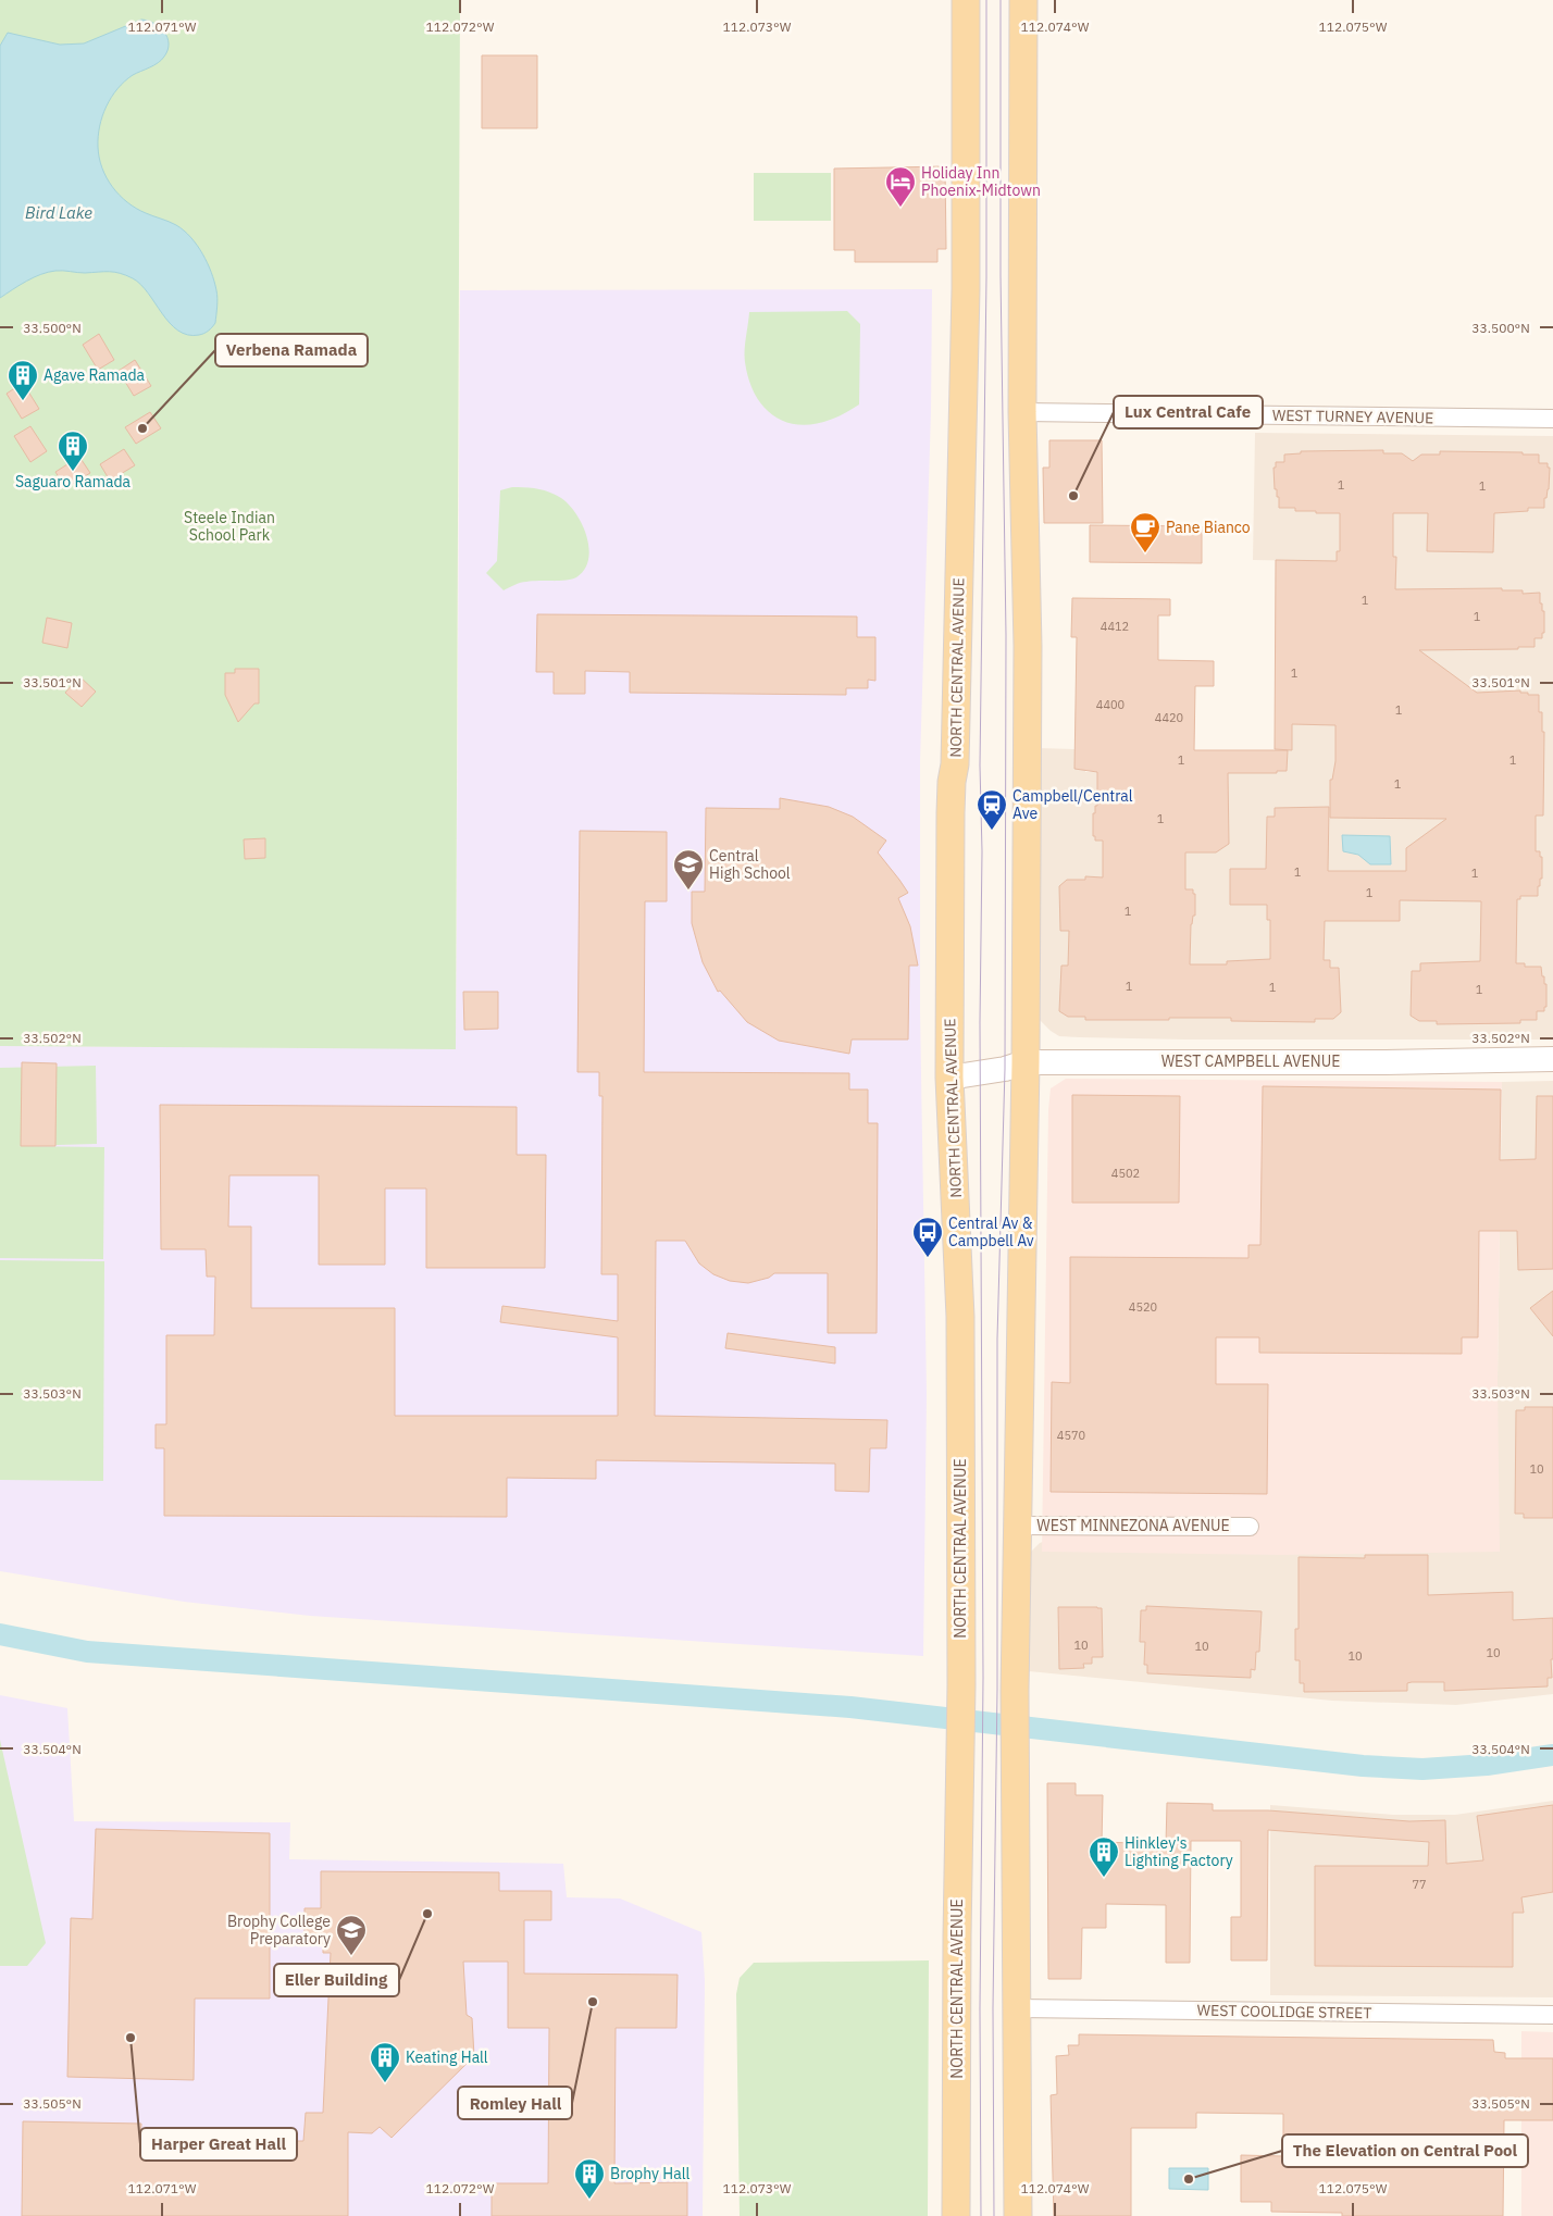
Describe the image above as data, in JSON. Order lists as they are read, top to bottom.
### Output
{
  "streets": {
    "main road": ["NORTH CENTRAL AVENUE"],
    "street": [
      "WEST TURNEY AVENUE",
      "WEST CAMPBELL AVENUE",
      "WEST MINNEZONA AVENUE",
      "WEST COOLIDGE STREET"
    ]
  },
  "crossings": [
    ["NORTH CENTRAL AVENUE", "WEST CAMPBELL AVENUE"]
  ],
  "water": ["Bird Lake"],
  "parks": ["Steele Indian School Park"],
  "places": {
    "hotel": ["Holiday Inn Phoenix-Midtown"],
    "building": [
      "Agave Ramada",
      "Saguaro Ramada",
      "Hinkley's Lighting Factory",
      "Keating Hall",
      "Brophy Hall"
    ],
    "other": [
      "Verbena Ramada",
      "Lux Central Cafe",
      "Eller Building",
      "Romley Hall",
      "Harper Great Hall",
      "The Elevation on Central Pool"
    ],
    "cafe": ["Pane Bianco"],
    "station": ["Campbell/Central Ave"],
    "school or university": ["Central High School", "Brophy College Preparatory"],
    "bus stop": ["Central Av & Campbell Av"]
  },
  "house_numbers": [
    "1",
    "1",
    "1",
    "1",
    "4412",
    "1",
    "4400",
    "1",
    "4420",
    "1",
    "1",
    "1",
    "1",
    "1",
    "1",
    "1",
    "1",
    "1",
    "1",
    "1",
    "4502",
    "4520",
    "4570",
    "10",
    "10",
    "10",
    "10",
    "10",
    "77"
  ],
  "coordinates": [
    "112.071°W",
    "112.072°W",
    "112.073°W",
    "112.074°W",
    "112.075°W",
    "33.500°N",
    "33.501°N",
    "33.502°N",
    "33.503°N",
    "33.504°N",
    "33.505°N"
  ]
}
